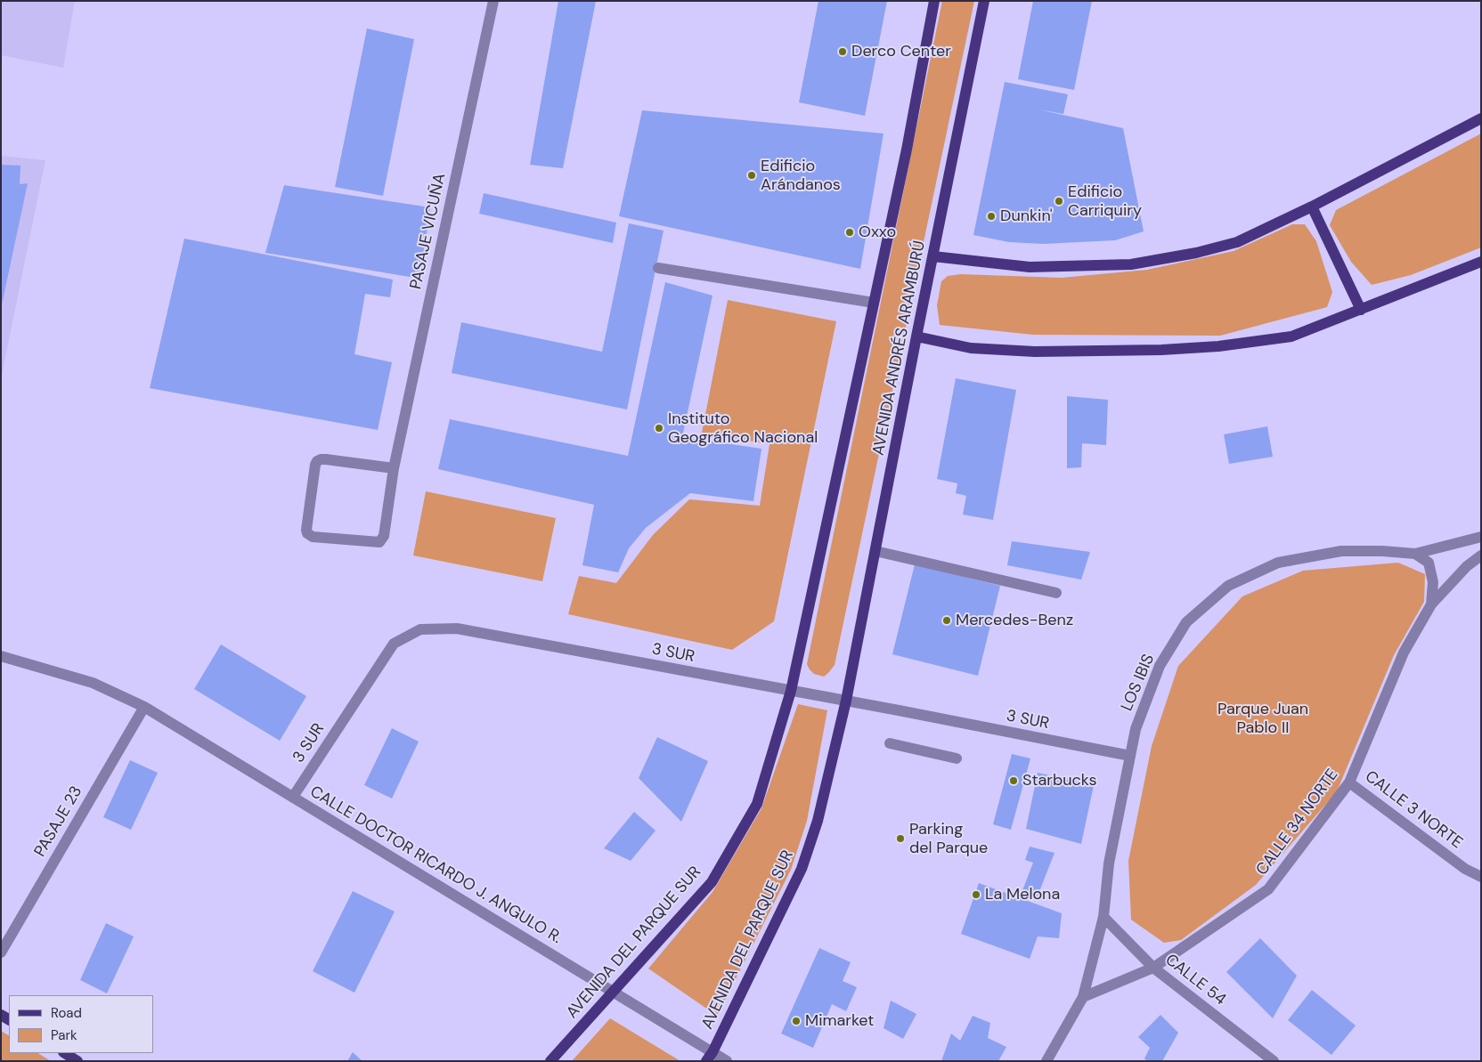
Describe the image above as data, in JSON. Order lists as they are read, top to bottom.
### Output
{
  "streets": {
    "main road": ["AVENIDA ANDRÉS ARAMBURÚ", "AVENIDA DEL PARQUE SUR"],
    "street": [
      "PASAJE VICUÑA",
      "3 SUR",
      "LOS IBIS",
      "CALLE 3 NORTE",
      "PASAJE 23",
      "CALLE 34 NORTE",
      "CALLE DOCTOR RICARDO J. ANGULO R.",
      "CALLE 54"
    ]
  },
  "crossings": [
    ["AVENIDA ANDRÉS ARAMBURÚ", "3 SUR"],
    ["AVENIDA ANDRÉS ARAMBURÚ", "AVENIDA DEL PARQUE SUR"],
    ["3 SUR", "LOS IBIS"],
    ["3 SUR", "CALLE DOCTOR RICARDO J. ANGULO R."],
    ["3 SUR", "AVENIDA DEL PARQUE SUR"],
    ["LOS IBIS", "CALLE 34 NORTE"],
    ["LOS IBIS", "CALLE 54"],
    ["CALLE 3 NORTE", "CALLE 34 NORTE"],
    ["PASAJE 23", "CALLE DOCTOR RICARDO J. ANGULO R."],
    ["CALLE 34 NORTE", "CALLE 54"],
    ["CALLE DOCTOR RICARDO J. ANGULO R.", "AVENIDA DEL PARQUE SUR"]
  ],
  "parks": ["Parque Juan Pablo II"],
  "places": [
    "Derco Center",
    "Edificio Arándanos",
    "Edificio Carriquiry",
    "Dunkin'",
    "Oxxo",
    "Instituto Geográfico Nacional",
    "Mercedes-Benz",
    "Starbucks",
    "Parking del Parque",
    "La Melona",
    "Mimarket"
  ],
  "legend": ["Road", "Park"]
}
